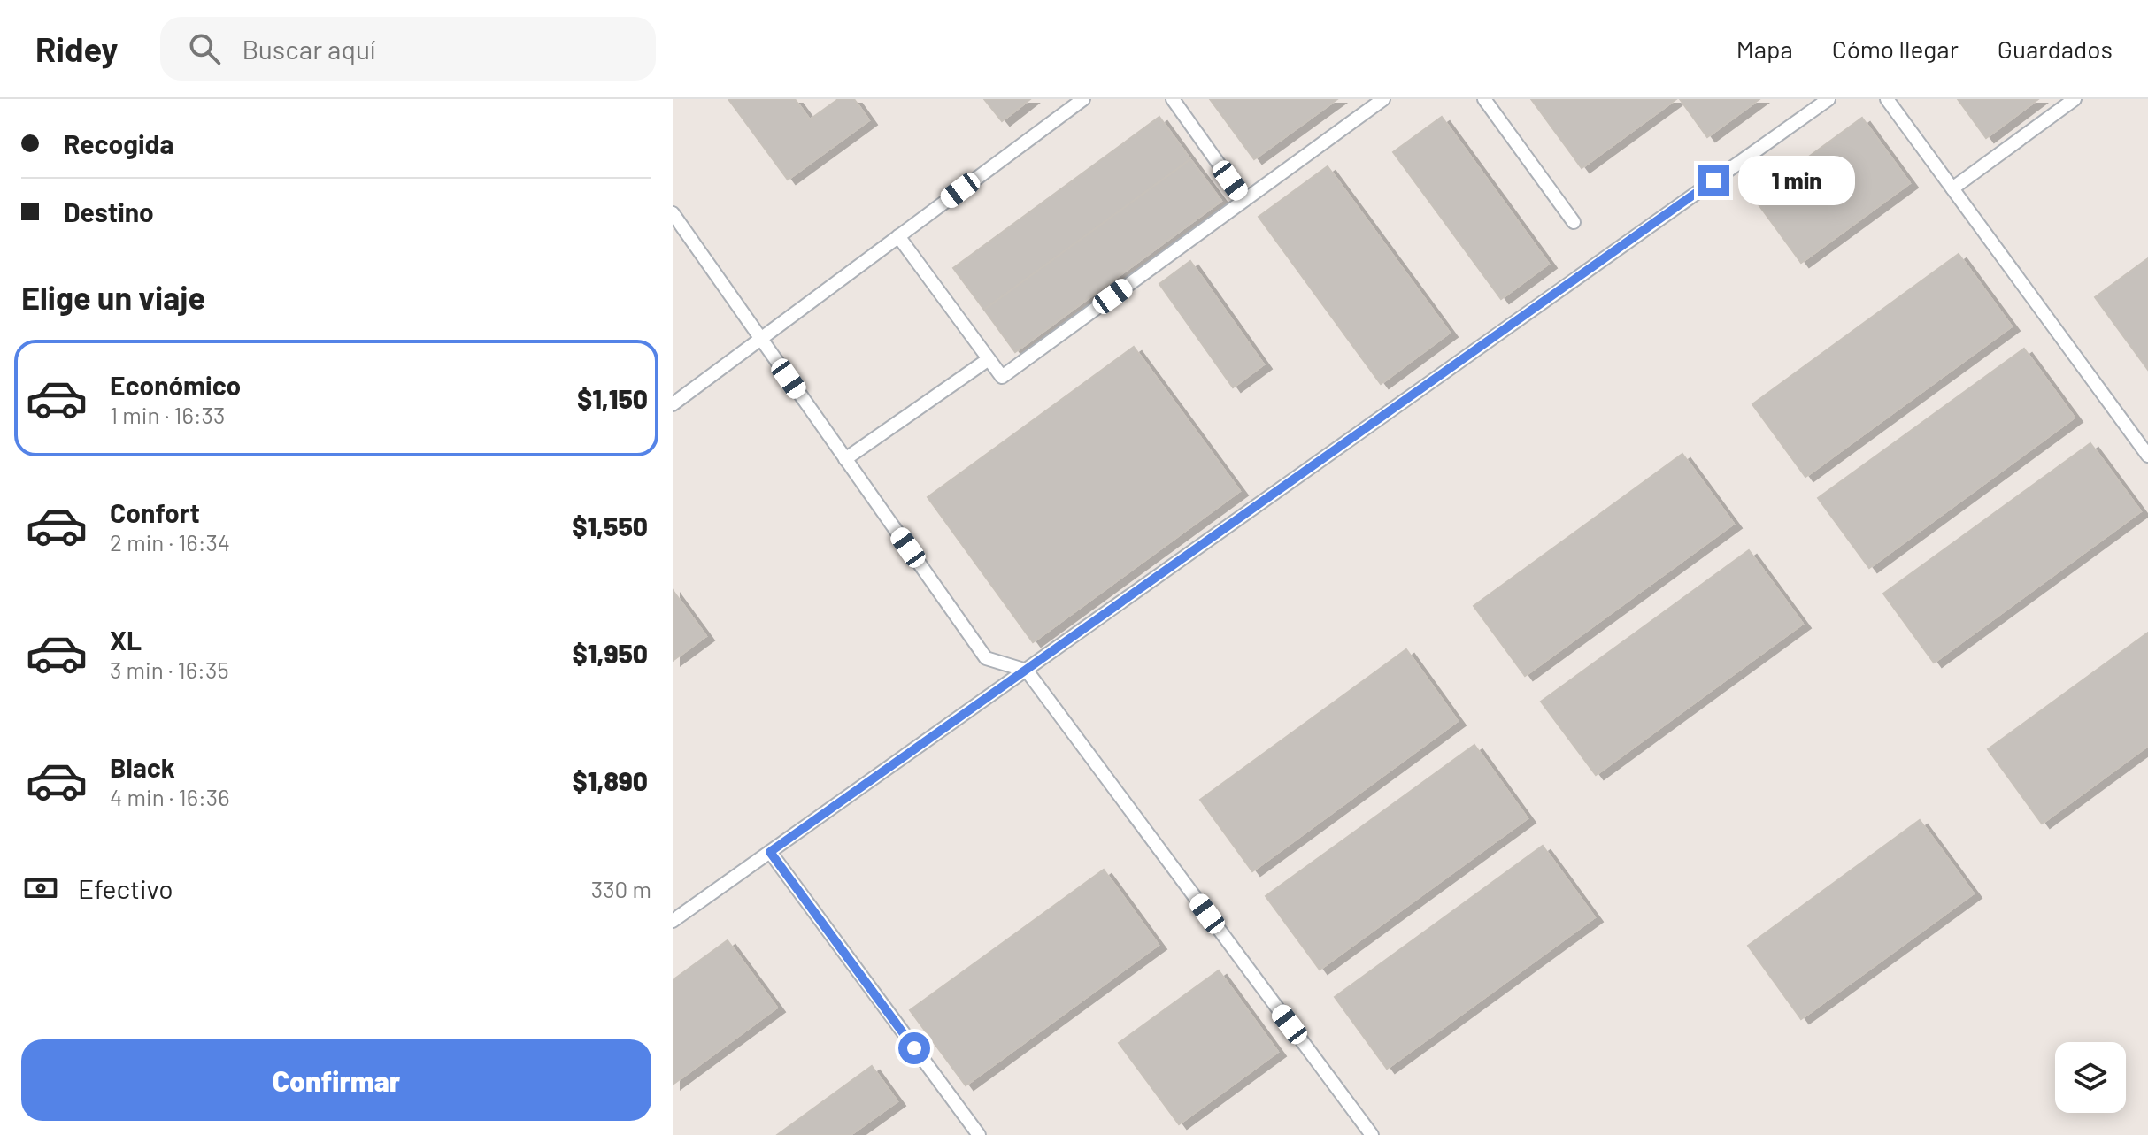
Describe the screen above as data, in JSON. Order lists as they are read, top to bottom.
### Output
{
  "page": {
    "header": "Ridey",
    "search": "Buscar aquí",
    "nav": ["Mapa", "Cómo llegar", "Guardados"],
    "banner": ["Recogida", "Destino"],
    "bubble": "1 min",
    "heading": "Elige un viaje",
    "list": [
      {
        "name": "Económico",
        "note": "1 min · 16:33",
        "value": "$1,150"
      },
      {
        "name": "Confort",
        "note": "2 min · 16:34",
        "value": "$1,550"
      },
      {
        "name": "XL",
        "note": "3 min · 16:35",
        "value": "$1,950"
      },
      {
        "name": "Black",
        "note": "4 min · 16:36",
        "value": "$1,890"
      }
    ],
    "pay": ["Efectivo", "330 m"],
    "buttons": "Confirmar"
  }
}
